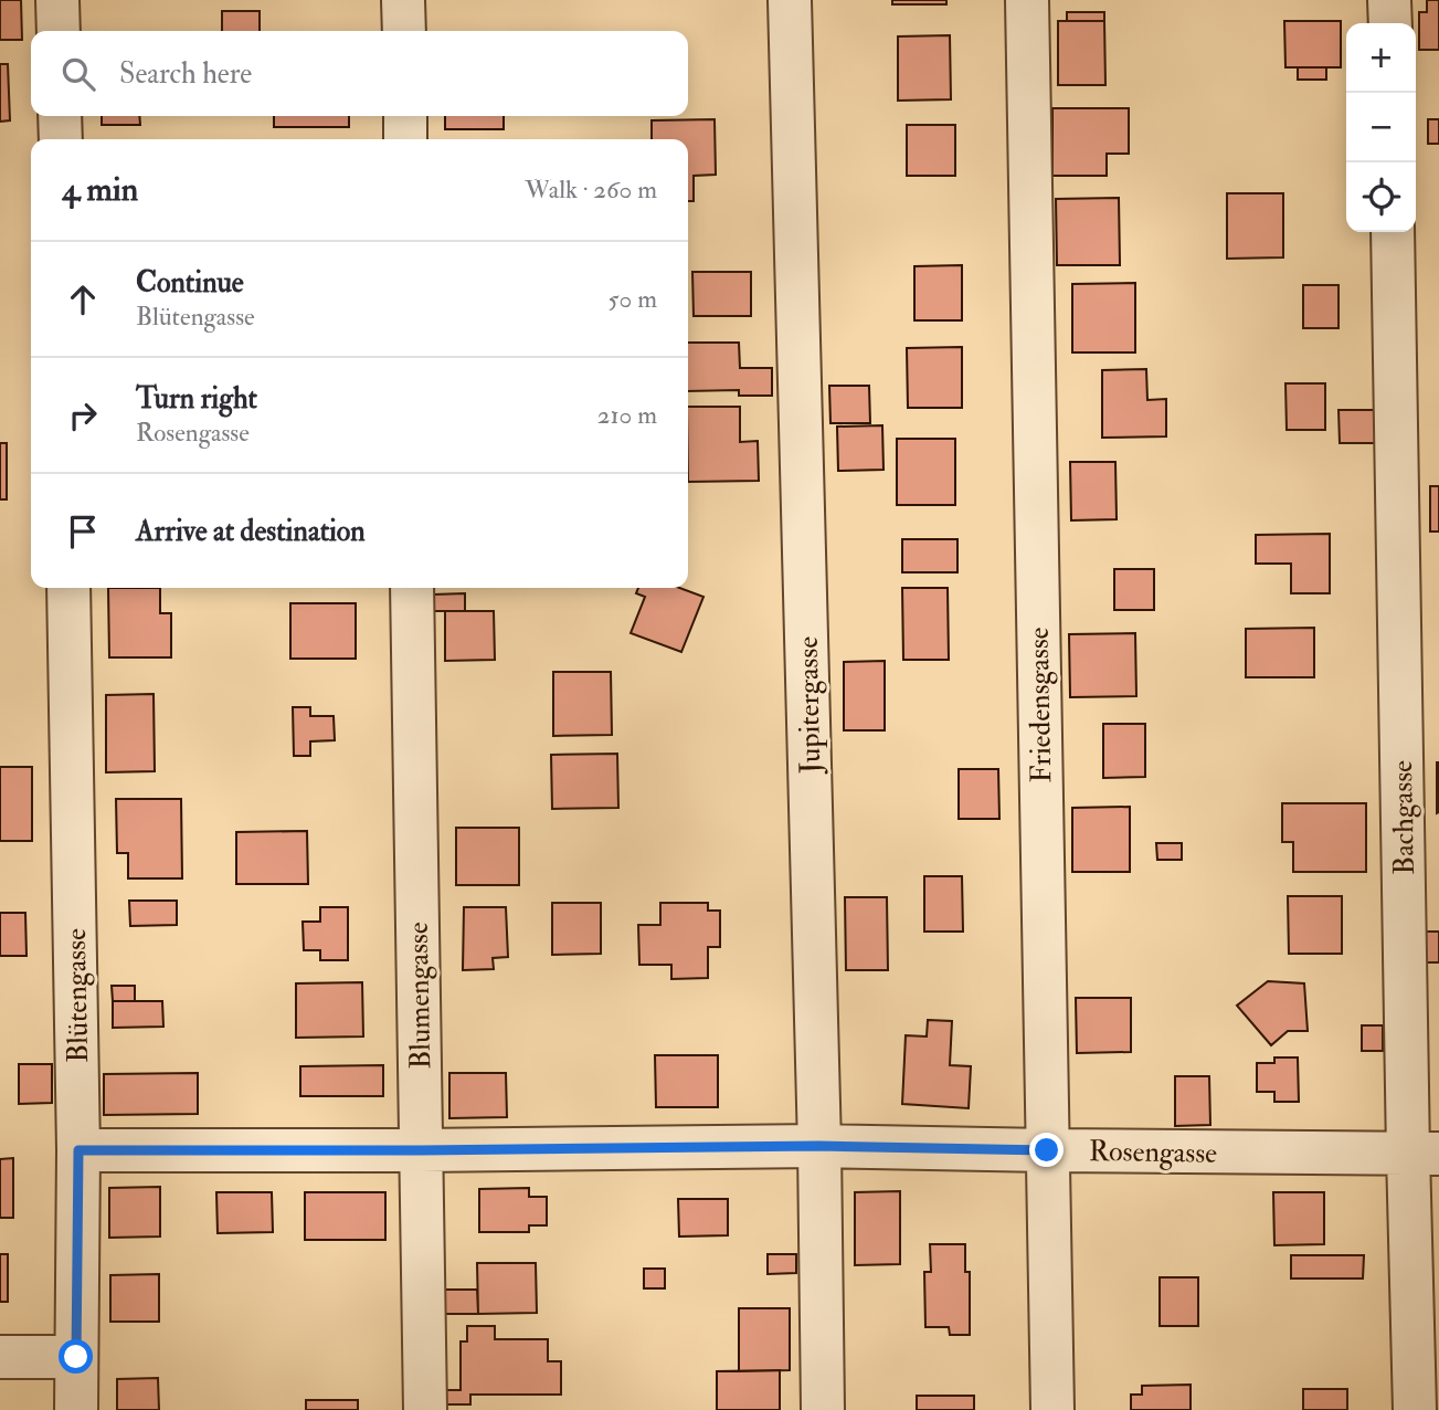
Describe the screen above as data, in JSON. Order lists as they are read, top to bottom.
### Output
{
  "streets": {
    "street": [
      "Jupitergasse",
      "Friedensgasse",
      "Bachgasse",
      "Blütengasse",
      "Blumengasse",
      "Rosengasse"
    ]
  },
  "crossings": [
    ["Jupitergasse", "Rosengasse"],
    ["Friedensgasse", "Rosengasse"],
    ["Bachgasse", "Rosengasse"],
    ["Blütengasse", "Rosengasse"],
    ["Blumengasse", "Rosengasse"]
  ],
  "page": {
    "map_buttons": ["+", "−"],
    "search": "Search here",
    "heading": ["4 min", "Walk · 260 m"],
    "list": [
      ["Continue", "Blütengasse", "50 m"],
      ["Turn right", "Rosengasse", "210 m"],
      "Arrive at destination"
    ]
  }
}
